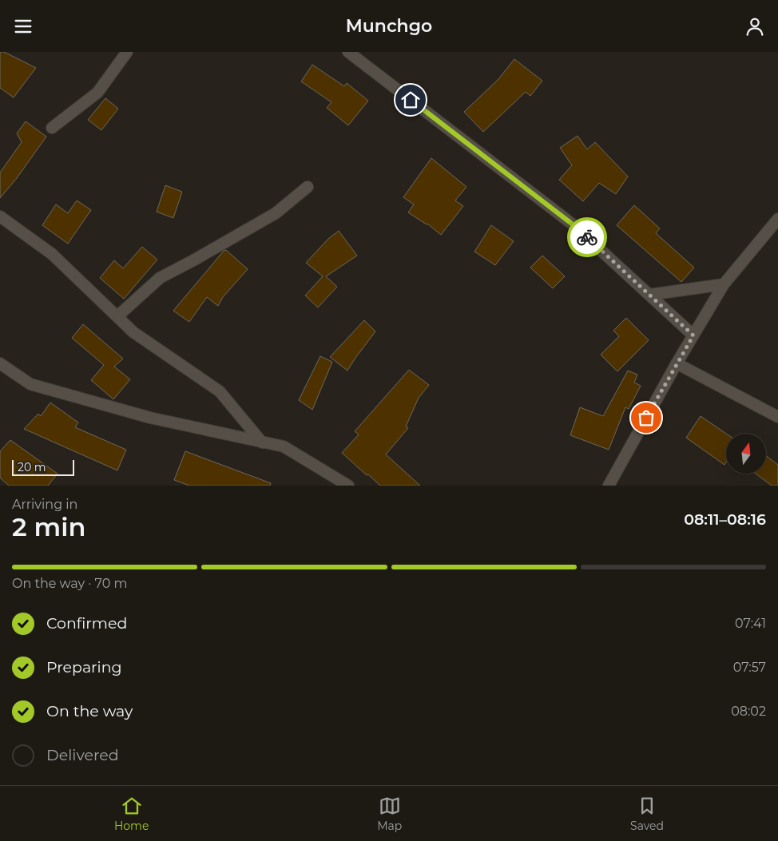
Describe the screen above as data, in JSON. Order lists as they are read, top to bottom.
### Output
{
  "scale_bar": "20 m",
  "north": "top",
  "page": {
    "header": "Munchgo",
    "scale": "20 m",
    "heading": ["2 min", "Arriving in", "08:11–08:16"],
    "bar": "On the way · 70 m",
    "list": [
      ["Confirmed", "07:41"],
      ["Preparing", "07:57"],
      ["On the way", "08:02"],
      "Delivered"
    ],
    "tabs": ["Home", "Map", "Saved"]
  }
}
